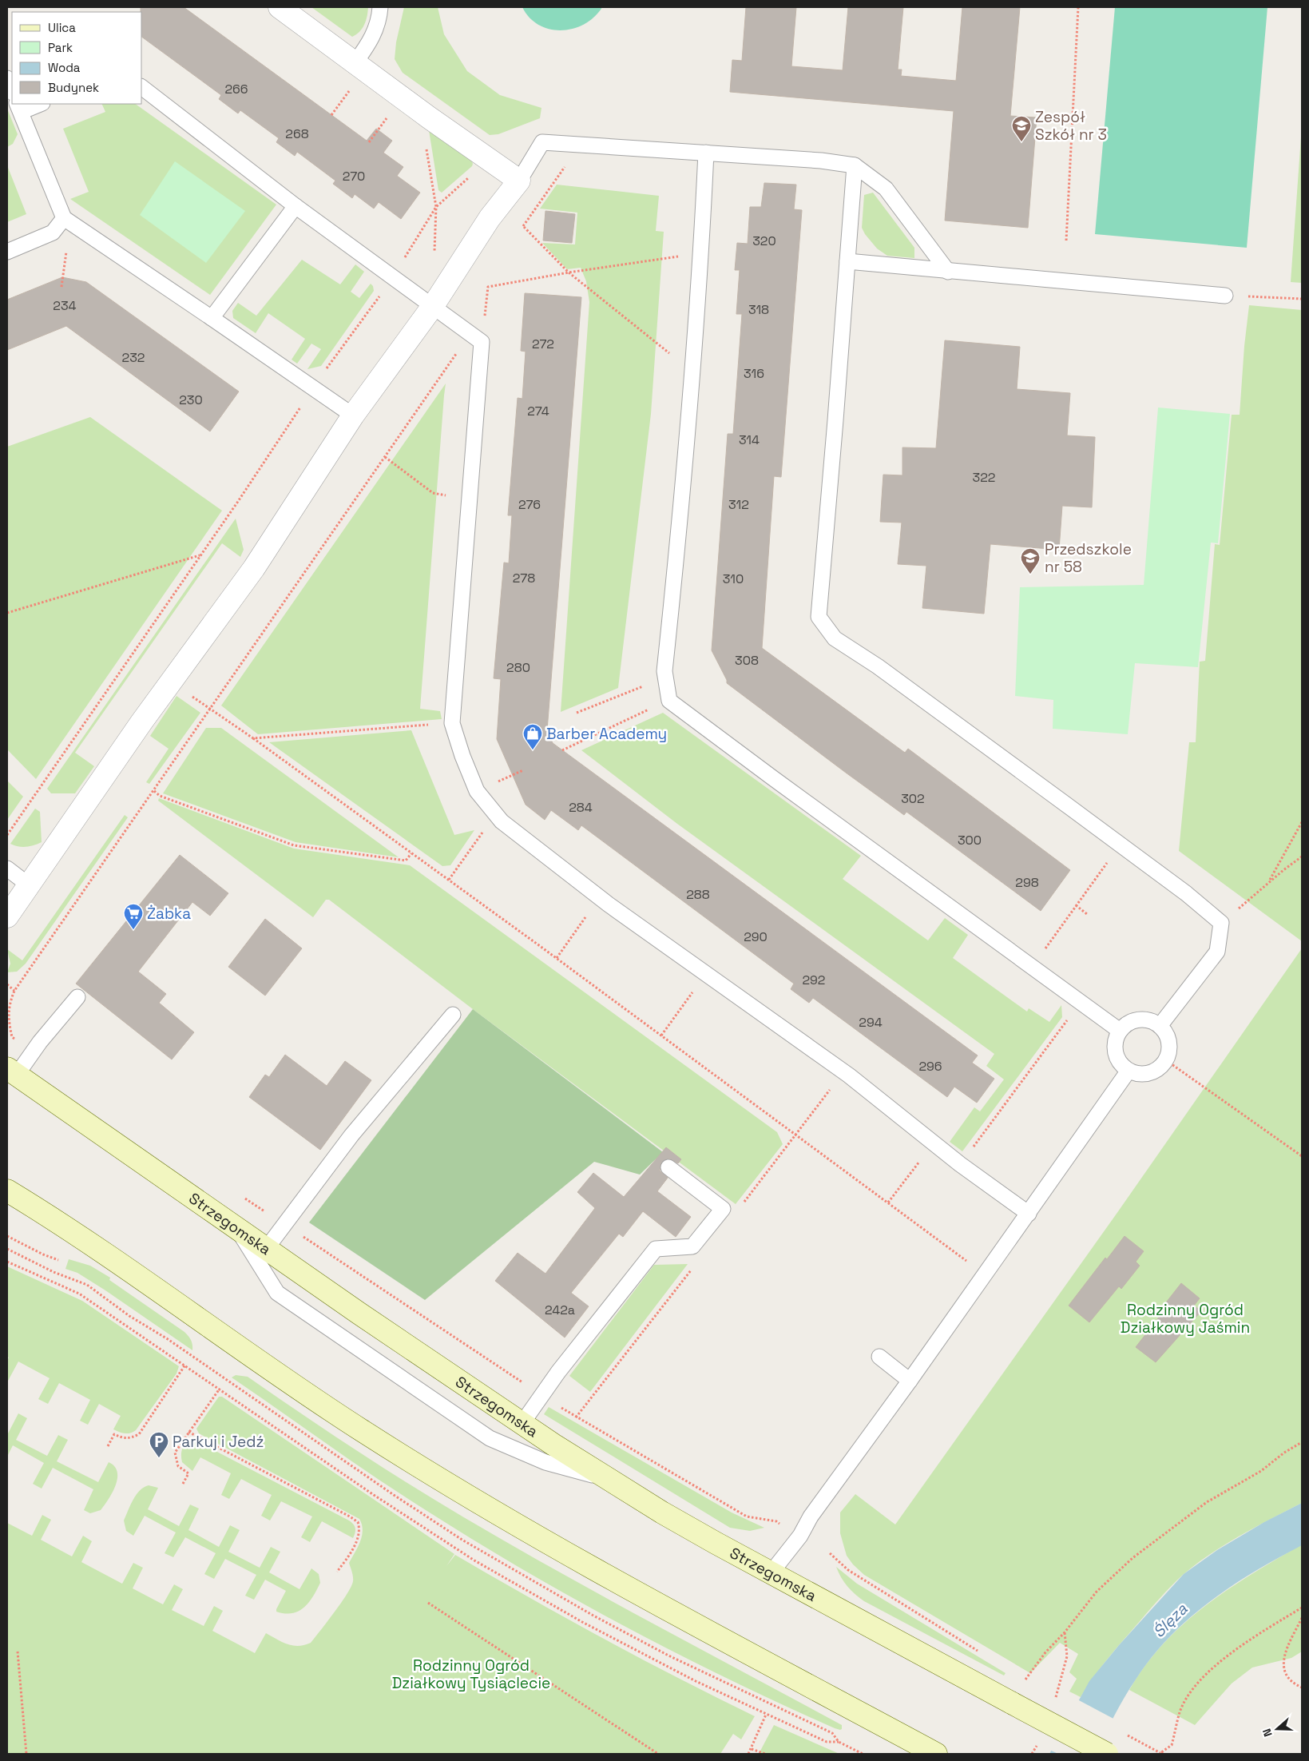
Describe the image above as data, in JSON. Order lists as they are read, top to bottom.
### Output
{
  "streets": {
    "main road": ["Strzegomska"]
  },
  "water": ["Ślęza"],
  "parks": ["Rodzinny Ogród Działkowy Jaśmin", "Rodzinny Ogród Działkowy Tysiąclecie"],
  "places": {
    "school or university": ["Zespół Szkół nr 3", "Przedszkole nr 58"],
    "shop": ["Barber Academy"],
    "supermarket": ["Żabka"],
    "parking": ["Parkuj i Jedź"]
  },
  "house_numbers": [
    "266",
    "268",
    "270",
    "320",
    "234",
    "318",
    "272",
    "232",
    "316",
    "230",
    "274",
    "314",
    "322",
    "276",
    "312",
    "278",
    "310",
    "308",
    "280",
    "302",
    "284",
    "300",
    "298",
    "288",
    "290",
    "292",
    "294",
    "296",
    "242a"
  ],
  "legend": [
    "Ulica",
    "Park",
    "Woda",
    "Budynek"
  ],
  "north": "left"
}
